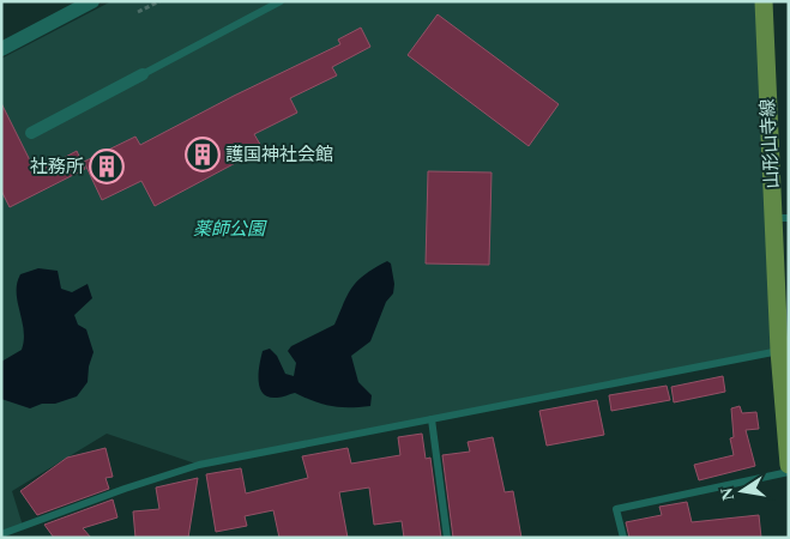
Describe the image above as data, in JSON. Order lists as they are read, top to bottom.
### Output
{
  "streets": {
    "main road": ["山形山寺線"]
  },
  "parks": ["薬師公園"],
  "places": {
    "building": ["護国神社会館", "社務所"]
  },
  "north": "left"
}
